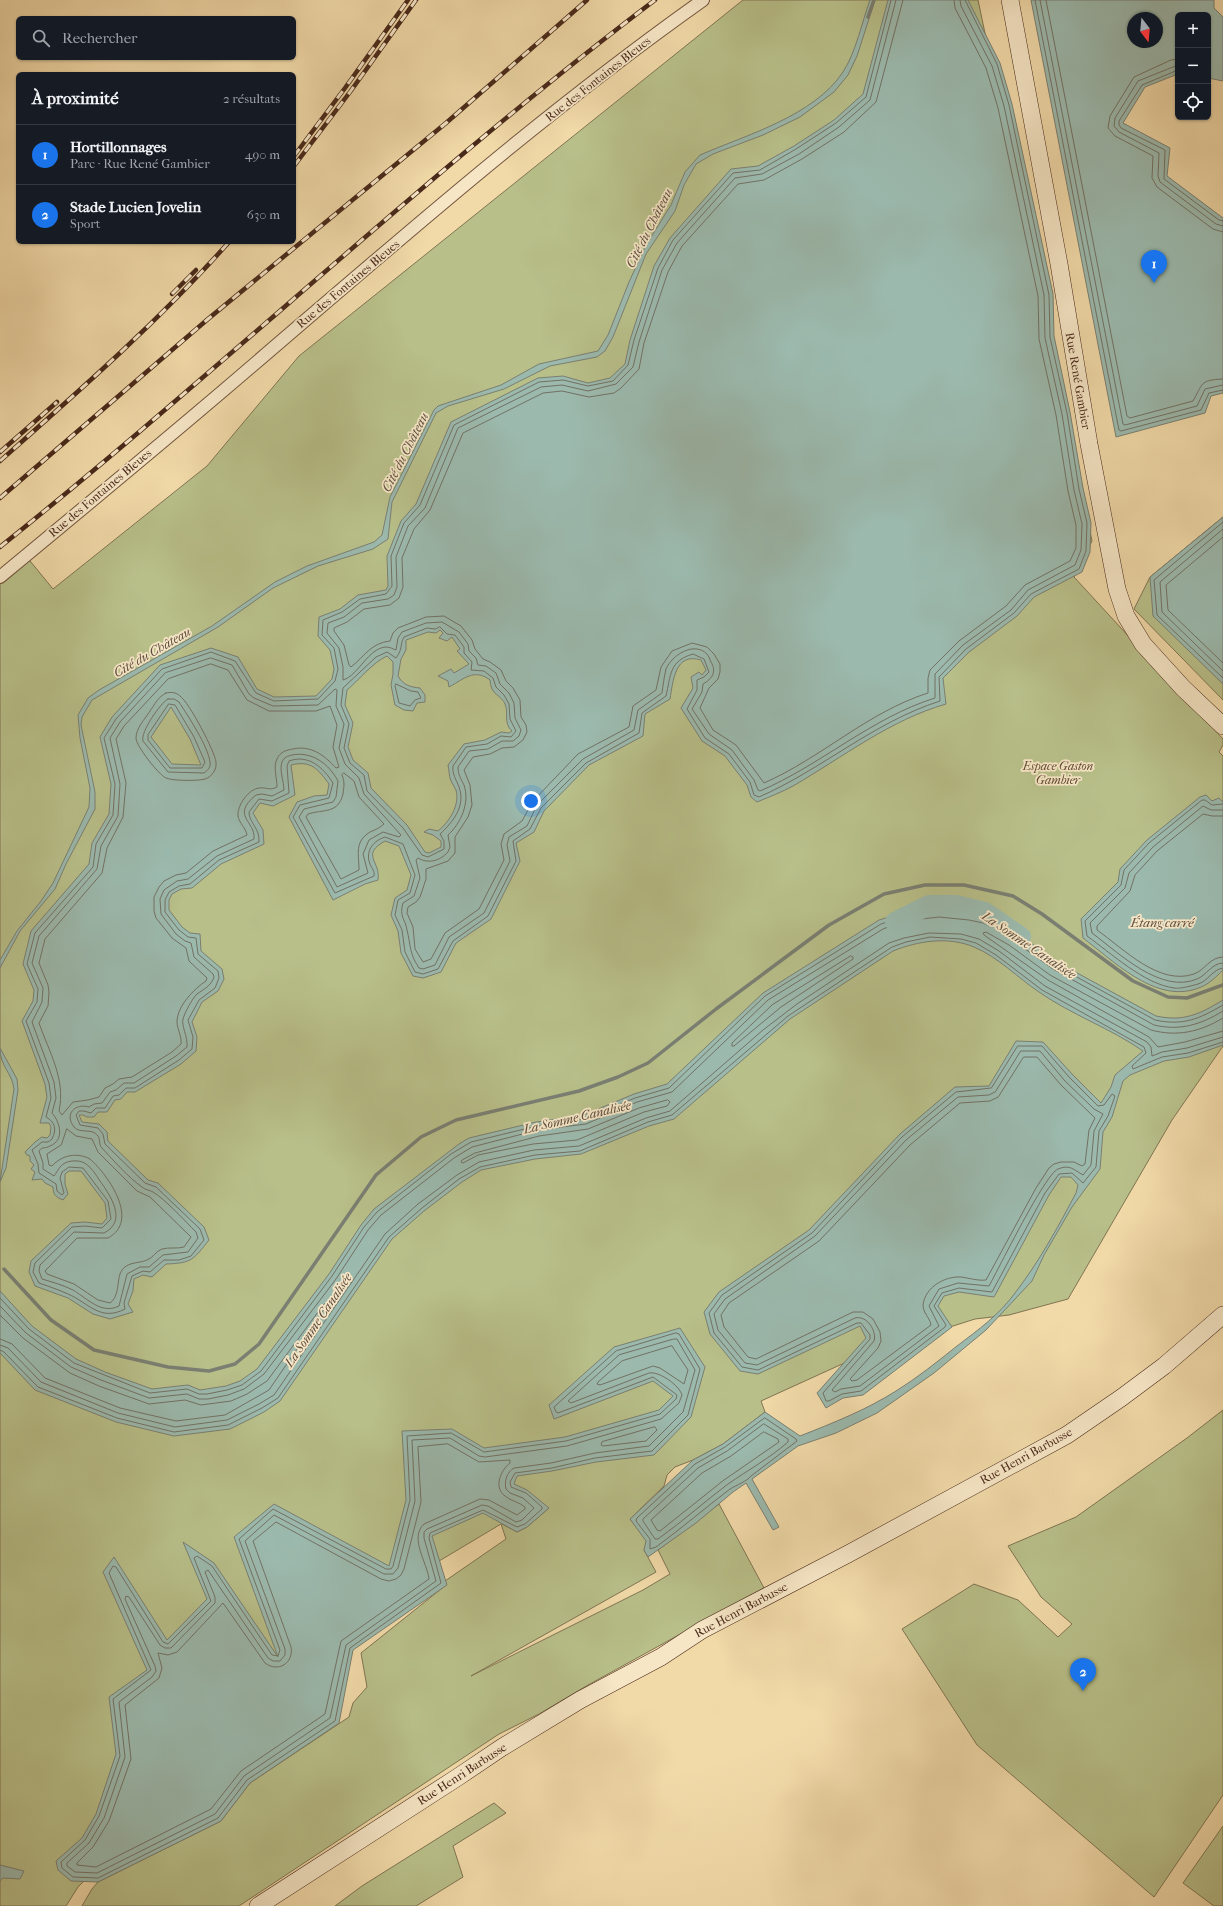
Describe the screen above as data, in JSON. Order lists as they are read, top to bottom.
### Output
{
  "streets": {
    "street": ["Rue des Fontaines Bleues", "Rue René Gambier", "Rue Henri Barbusse"]
  },
  "water": ["Cité du Château", "Étang carré", "La Somme Canalisée"],
  "parks": ["Espace Gaston Gambier"],
  "north": "bottom",
  "page": {
    "map_buttons": ["+", "−"],
    "search": "Rechercher",
    "heading": ["À proximité", "2 résultats"],
    "list": [
      {
        "mark": "1",
        "name": "Hortillonnages",
        "note": "Parc · Rue René Gambier",
        "value": "490 m"
      },
      {
        "mark": "2",
        "name": "Stade Lucien Jovelin",
        "note": "Sport",
        "value": "630 m"
      }
    ],
    "pins": ["1", "2"]
  }
}
